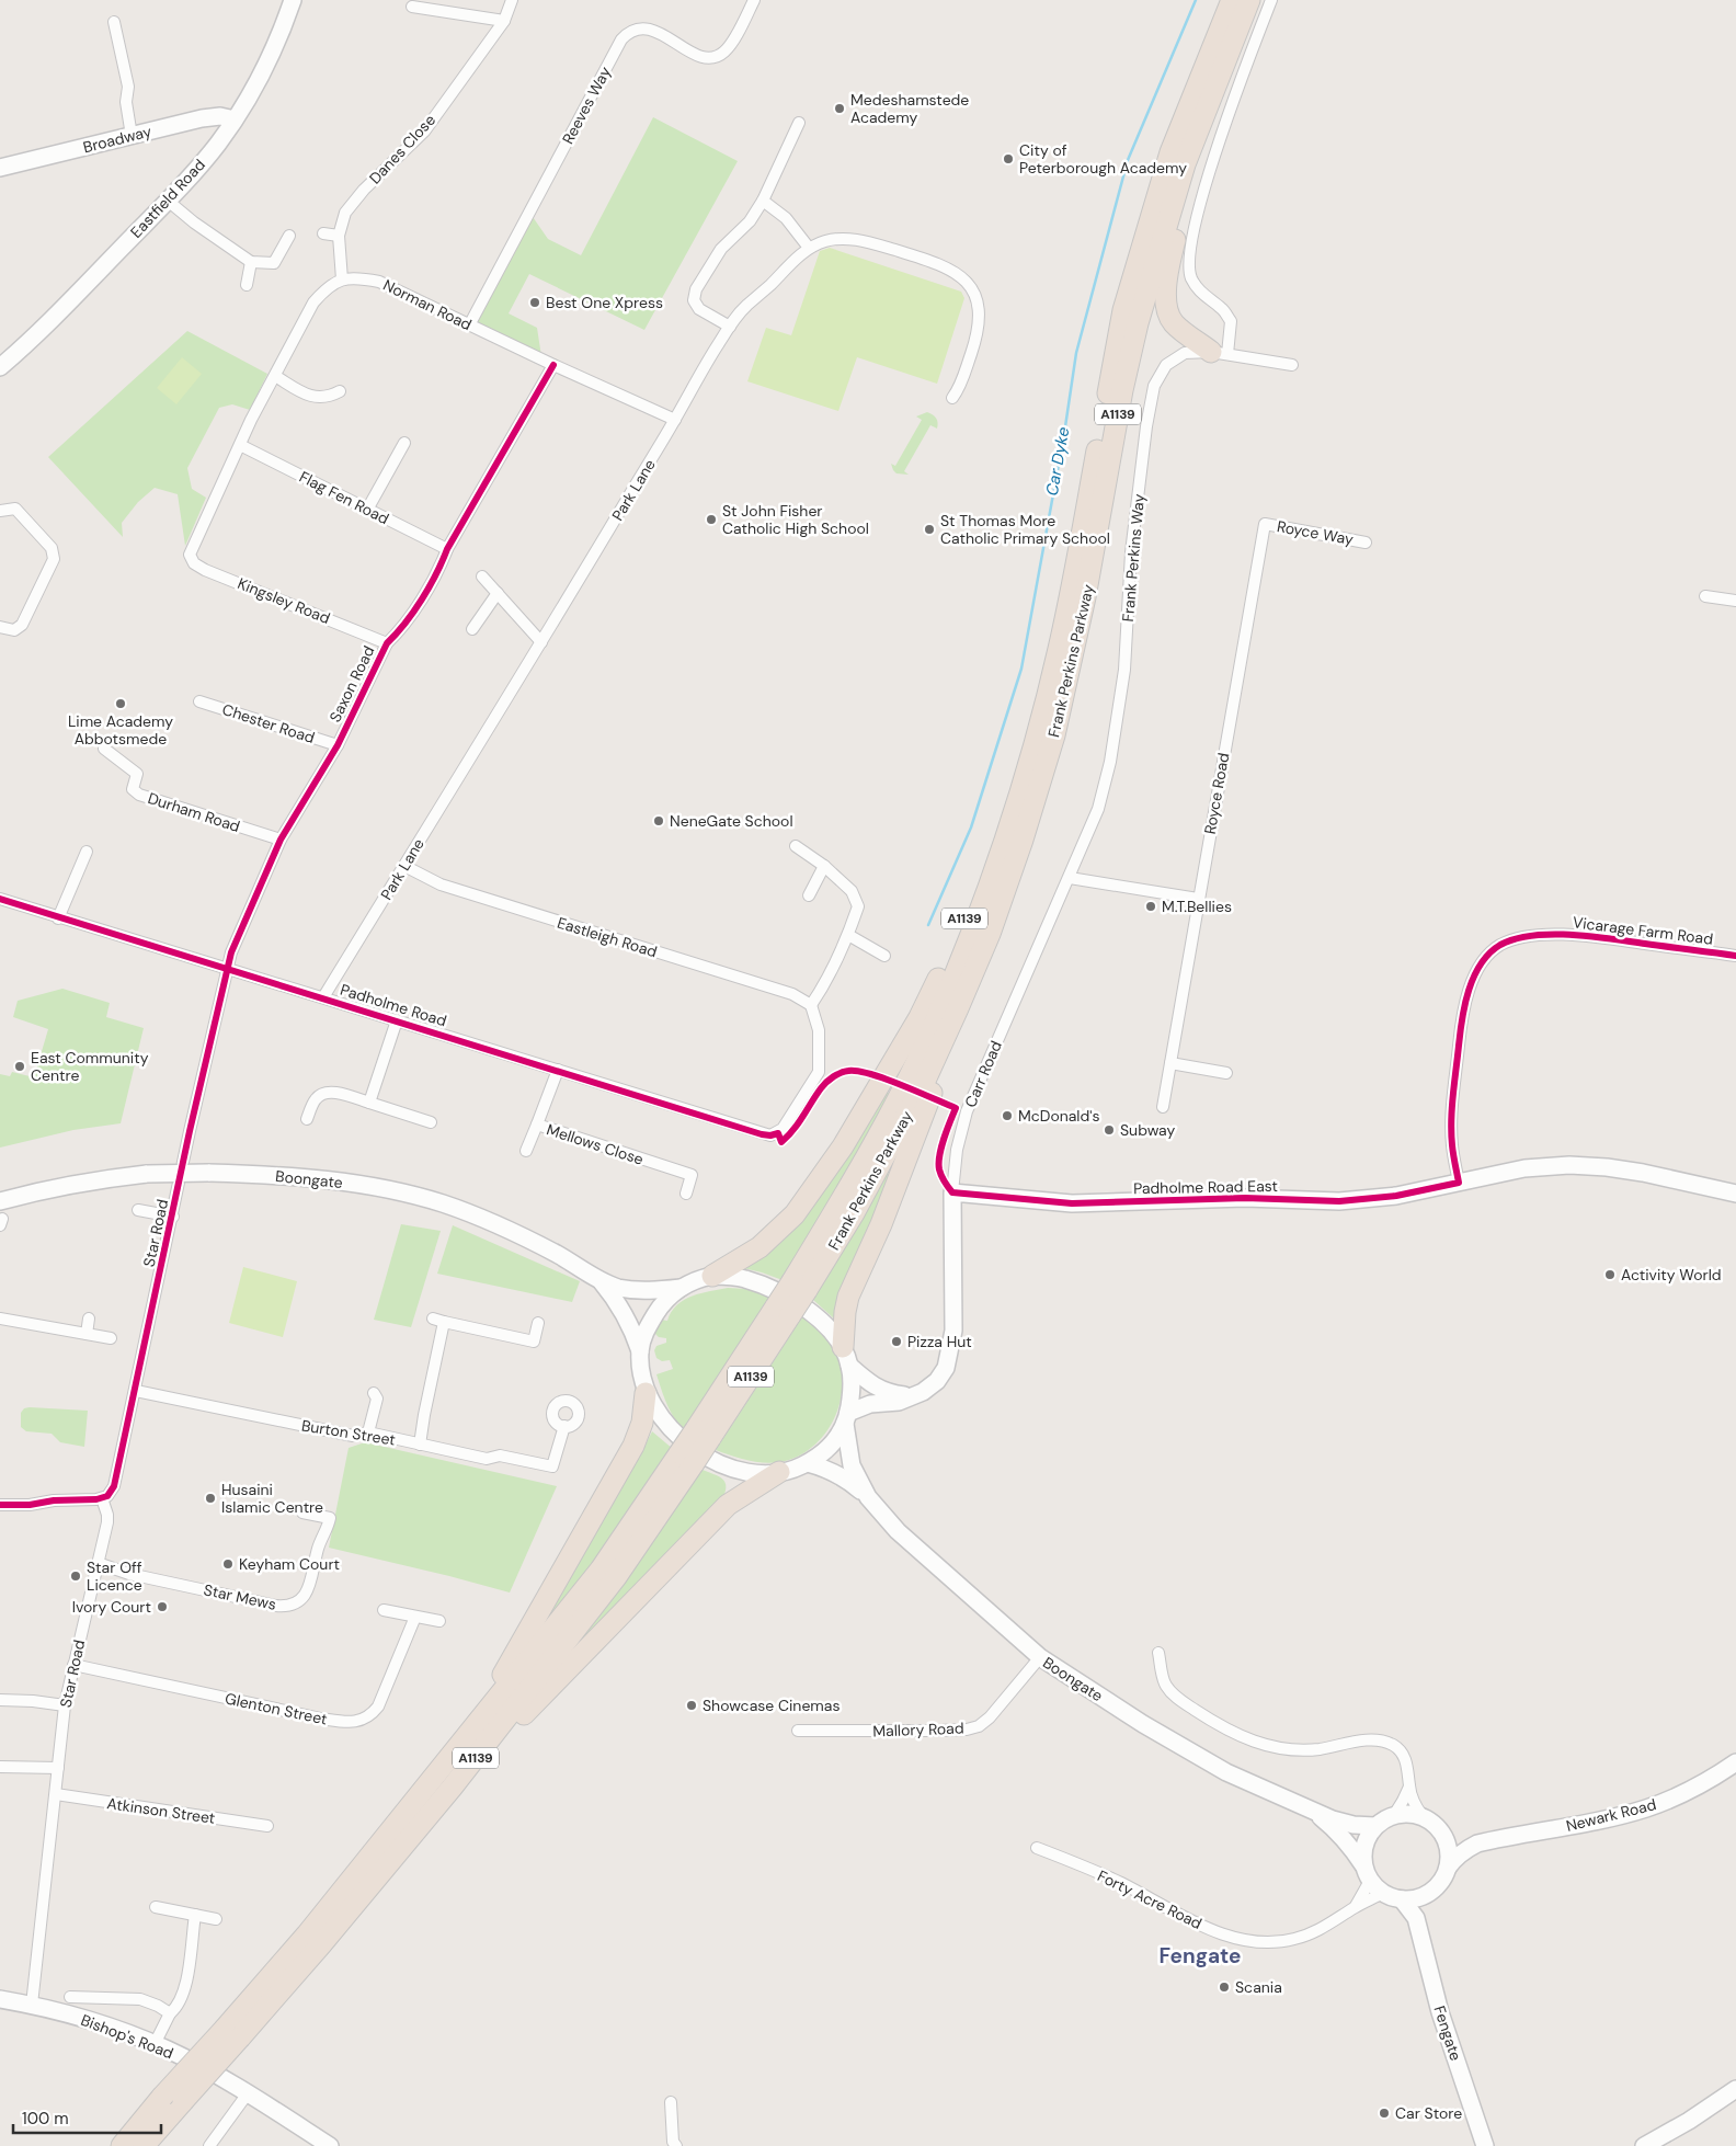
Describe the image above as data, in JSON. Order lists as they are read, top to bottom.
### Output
{
  "streets": {
    "highway": ["A1139", "Frank Perkins Parkway"],
    "street": [
      "Reeves Way",
      "Broadway",
      "Danes Close",
      "Eastfield Road",
      "Norman Road",
      "Park Lane",
      "Flag Fen Road",
      "Royce Way",
      "Frank Perkins Way",
      "Kingsley Road",
      "Saxon Road",
      "Chester Road",
      "Royce Road",
      "Durham Road",
      "Vicarage Farm Road",
      "Eastleigh Road",
      "Padholme Road",
      "Carr Road",
      "Mellows Close",
      "Boongate",
      "Padholme Road East",
      "Star Road",
      "Burton Street",
      "Star Mews",
      "Glenton Street",
      "Mallory Road",
      "Atkinson Street",
      "Newark Road",
      "Forty Acre Road",
      "Fengate",
      "Bishop's Road"
    ]
  },
  "crossings": [
    ["Reeves Way", "Norman Road"],
    ["Broadway", "Eastfield Road"],
    ["Danes Close", "Norman Road"],
    ["Norman Road", "Park Lane"],
    ["Norman Road", "Saxon Road"],
    ["A1139", "Frank Perkins Parkway"],
    ["Park Lane", "Eastleigh Road"],
    ["Park Lane", "Padholme Road"],
    ["Flag Fen Road", "Kingsley Road"],
    ["Flag Fen Road", "Saxon Road"],
    ["Royce Way", "Royce Road"],
    ["Frank Perkins Way", "Carr Road"],
    ["Kingsley Road", "Saxon Road"],
    ["Saxon Road", "Chester Road"],
    ["Saxon Road", "Durham Road"],
    ["Saxon Road", "Padholme Road"],
    ["Saxon Road", "Star Road"],
    ["Vicarage Farm Road", "Padholme Road East"],
    ["Eastleigh Road", "Padholme Road"],
    ["Padholme Road", "Mellows Close"],
    ["Padholme Road", "Star Road"],
    ["Carr Road", "Boongate"],
    ["Carr Road", "Padholme Road East"],
    ["Boongate", "Mallory Road"],
    ["Boongate", "Newark Road"],
    ["Boongate", "Forty Acre Road"],
    ["Boongate", "Fengate"],
    ["Star Road", "Burton Street"],
    ["Star Road", "Star Mews"],
    ["Star Road", "Glenton Street"],
    ["Star Road", "Atkinson Street"],
    ["Star Road", "Bishop's Road"],
    ["Newark Road", "Forty Acre Road"],
    ["Newark Road", "Fengate"],
    ["Forty Acre Road", "Fengate"]
  ],
  "districts": ["Fengate"],
  "water": ["Car Dyke"],
  "places": [
    "Medeshamstede Academy",
    "City of Peterborough Academy",
    "Best One Xpress",
    "St John Fisher Catholic High School",
    "St Thomas More Catholic Primary School",
    "Lime Academy Abbotsmede",
    "NeneGate School",
    "M.T.Bellies",
    "East Community Centre",
    "McDonald's",
    "Subway",
    "Activity World",
    "Pizza Hut",
    "Husaini Islamic Centre",
    "Keyham Court",
    "Star Off Licence",
    "Ivory Court",
    "Showcase Cinemas",
    "Scania",
    "Car Store"
  ],
  "scale_bar": "100 m"
}
